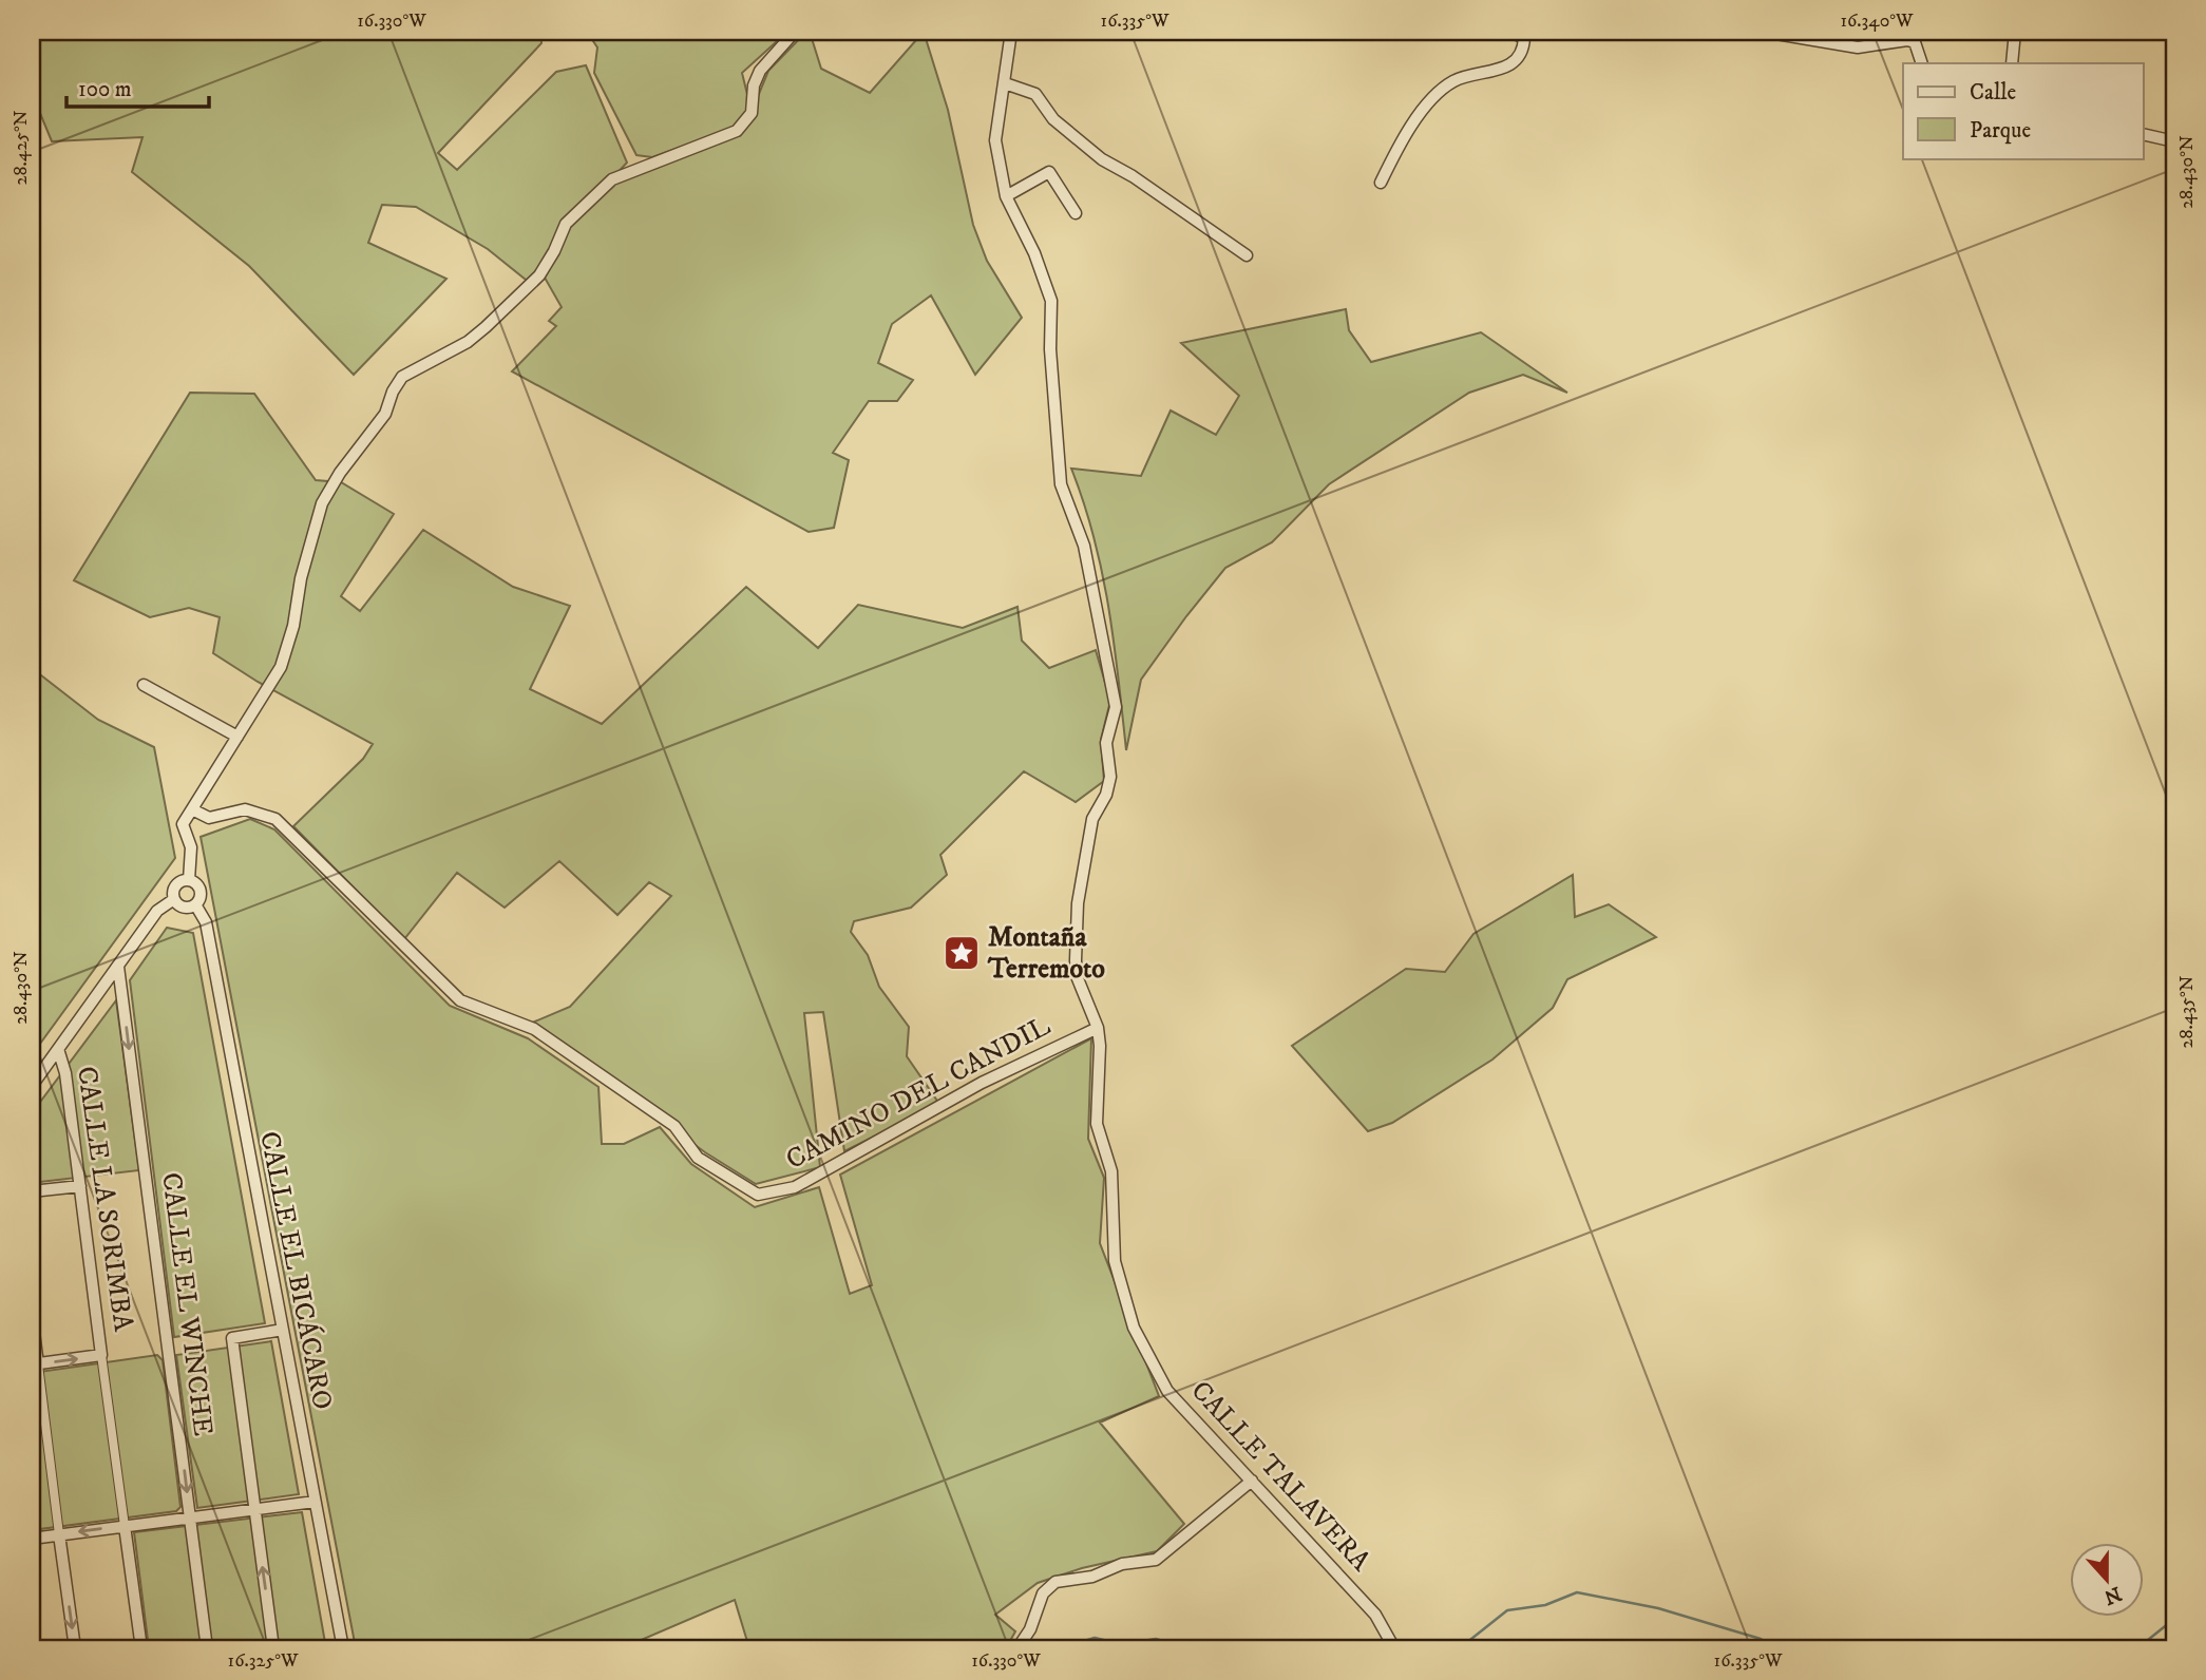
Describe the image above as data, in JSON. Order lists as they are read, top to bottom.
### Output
{
  "streets": {
    "street": [
      "CAMINO DEL CANDIL",
      "CALLE LA SORIMBA",
      "CALLE EL BICÁCARO",
      "CALLE EL WINCHE",
      "CALLE TALAVERA"
    ]
  },
  "crossings": [
    ["CAMINO DEL CANDIL", "CALLE TALAVERA"]
  ],
  "places": {
    "place": ["Montaña Terremoto"]
  },
  "legend": ["Calle", "Parque"],
  "scale_bar": "100 m",
  "north": "bottom",
  "coordinates": [
    "16.330°W",
    "16.335°W",
    "16.340°W",
    "28.425°N",
    "28.430°N",
    "28.435°N",
    "16.325°W"
  ]
}
